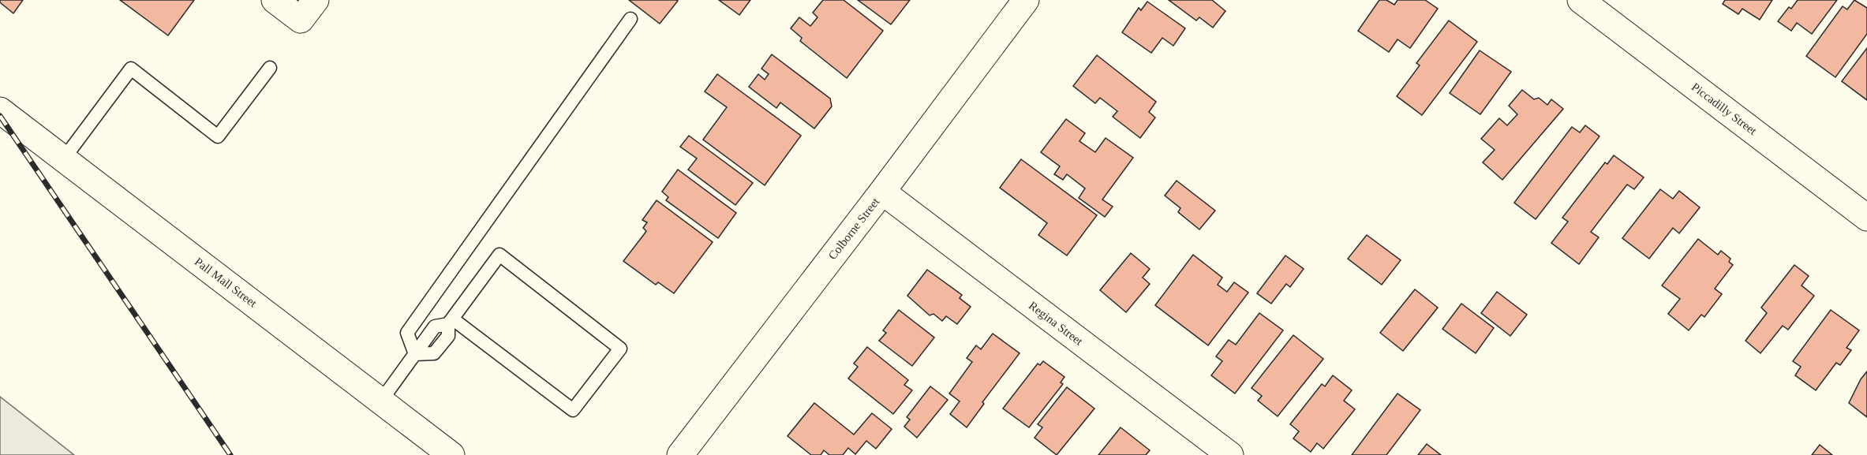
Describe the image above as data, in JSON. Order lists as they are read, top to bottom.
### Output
{
  "streets": {
    "street": [
      "Piccadilly Street",
      "Colborne Street",
      "Pall Mall Street",
      "Regina Street"
    ]
  },
  "crossings": [
    ["Colborne Street", "Regina Street"]
  ]
}
